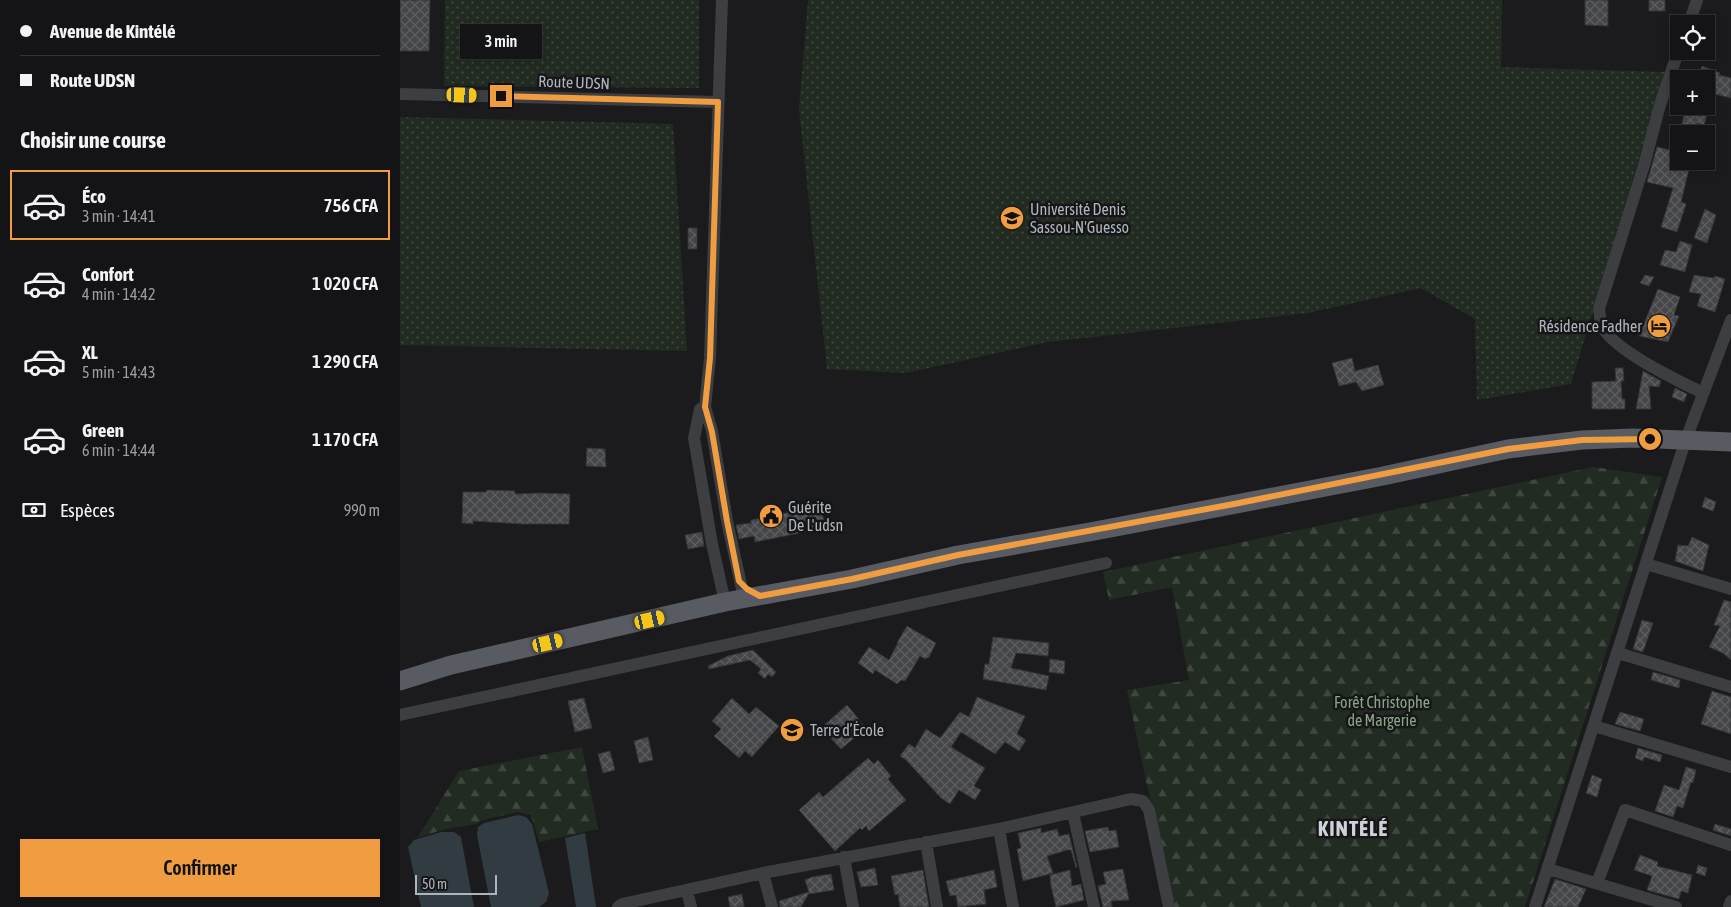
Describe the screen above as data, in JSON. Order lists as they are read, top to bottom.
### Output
{
  "streets": {
    "street": ["Route UDSN"]
  },
  "districts": ["KINTÉLÉ"],
  "parks": ["Forêt Christophe de Margerie"],
  "places": {
    "school or university": ["Université Denis Sassou-N'Guesso", "Terre d’École"],
    "hotel": ["Résidence Fadher"],
    "public building": ["Guérite De L'udsn"]
  },
  "scale_bar": "50 m",
  "page": {
    "banner": ["Avenue de Kintélé", "Route UDSN"],
    "map_buttons": ["+", "−"],
    "bubble": "3 min",
    "heading": "Choisir une course",
    "list": [
      {
        "name": "Éco",
        "note": "3 min · 14:41",
        "value": "756 CFA"
      },
      {
        "name": "Confort",
        "note": "4 min · 14:42",
        "value": "1 020 CFA"
      },
      {
        "name": "XL",
        "note": "5 min · 14:43",
        "value": "1 290 CFA"
      },
      {
        "name": "Green",
        "note": "6 min · 14:44",
        "value": "1 170 CFA"
      }
    ],
    "pay": ["Espèces", "990 m"],
    "buttons": "Confirmer",
    "scale": "50 m"
  }
}
